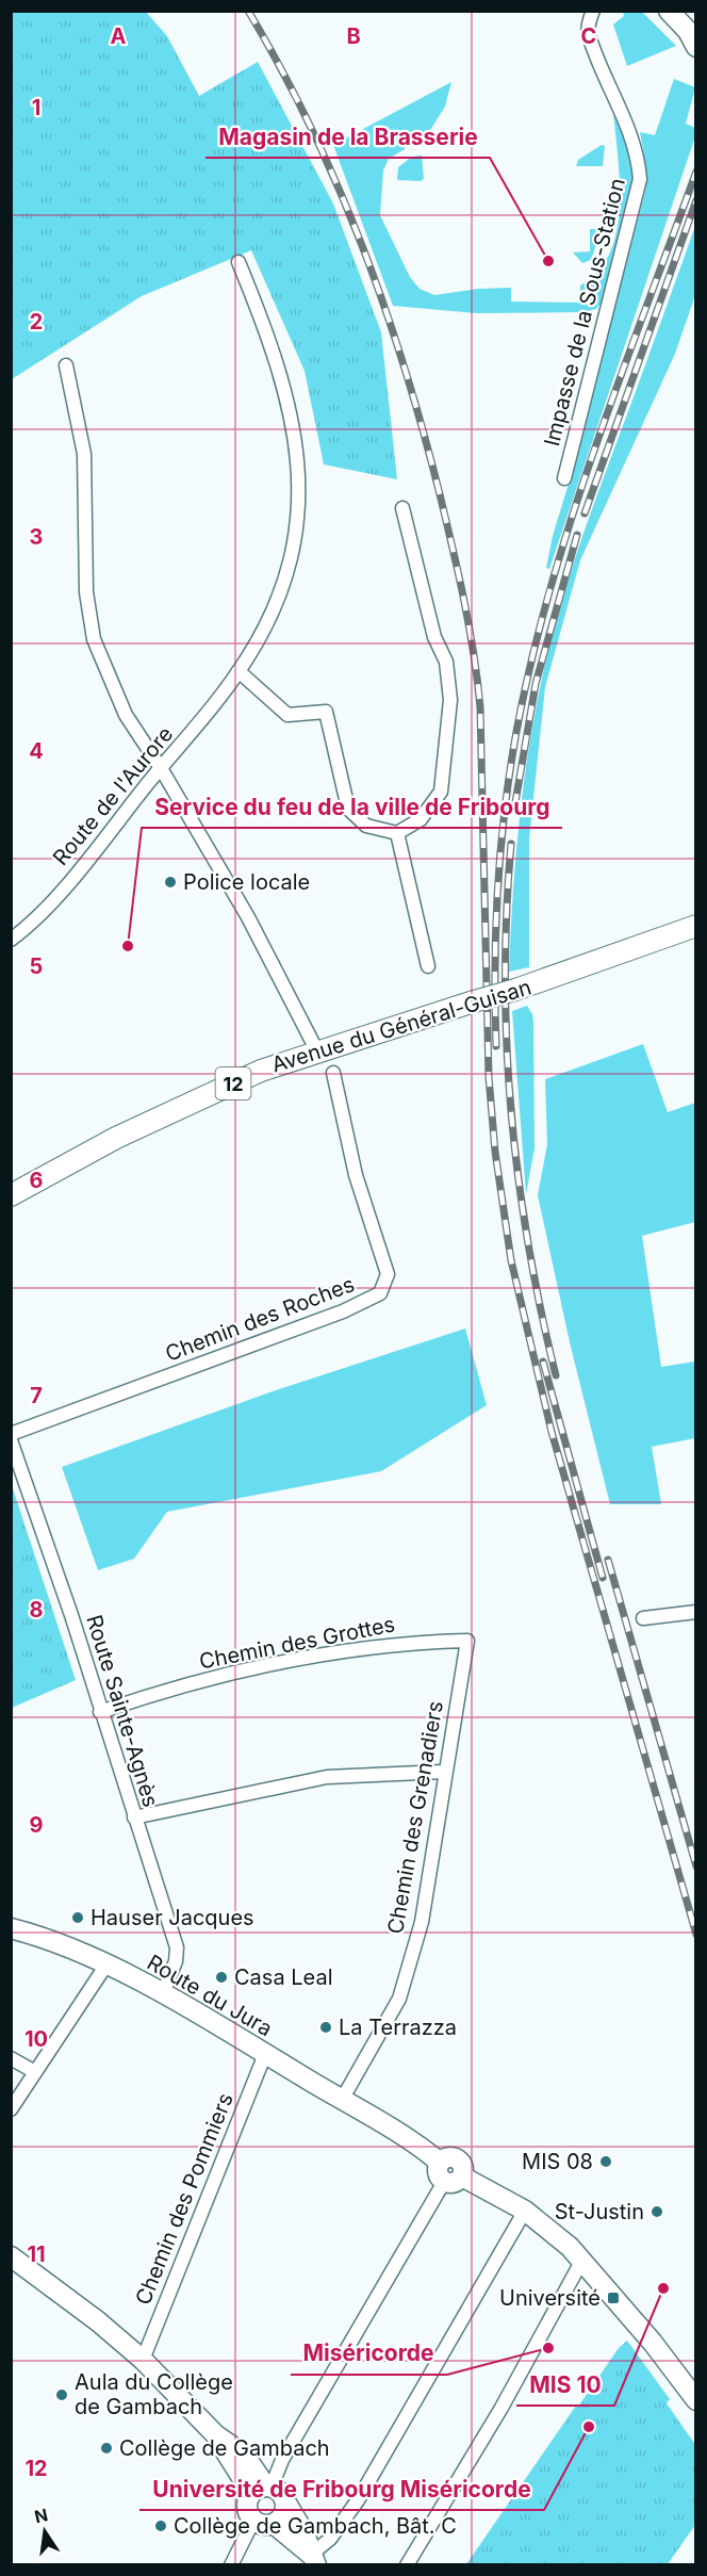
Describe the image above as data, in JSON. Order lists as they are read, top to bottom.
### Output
{
  "streets": {
    "main road": ["Avenue du Général-Guisan", "12"],
    "street": [
      "Impasse de la Sous-Station",
      "Route de l'Aurore",
      "Chemin des Roches",
      "Chemin des Grottes",
      "Route Sainte-Agnès",
      "Chemin des Grenadiers",
      "Route du Jura",
      "Chemin des Pommiers"
    ]
  },
  "crossings": [
    ["Chemin des Grottes", "Route Sainte-Agnès"],
    ["Chemin des Grottes", "Chemin des Grenadiers"],
    ["Route Sainte-Agnès", "Route du Jura"],
    ["Chemin des Grenadiers", "Route du Jura"],
    ["Route du Jura", "Chemin des Pommiers"]
  ],
  "places": {
    "other": [
      "Magasin de la Brasserie",
      "Police locale",
      "Service du feu de la ville de Fribourg",
      "Hauser Jacques",
      "Casa Leal",
      "La Terrazza",
      "MIS 08",
      "St-Justin",
      "MIS 10",
      "Miséricorde",
      "Aula du Collège de Gambach",
      "Université de Fribourg Miséricorde",
      "Collège de Gambach",
      "Collège de Gambach, Bât. C"
    ],
    "transit": ["Université"]
  },
  "north": "top",
  "grid": {
    "columns": ["A", "B", "C"],
    "rows": [
      "1",
      "2",
      "3",
      "4",
      "5",
      "6",
      "7",
      "8",
      "9",
      "10",
      "11",
      "12"
    ]
  }
}
